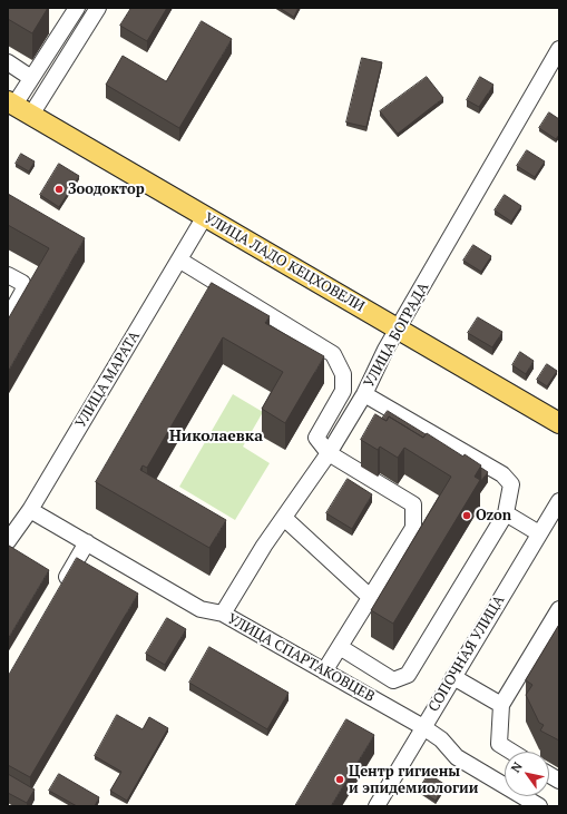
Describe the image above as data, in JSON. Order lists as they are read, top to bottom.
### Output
{
  "streets": {
    "main road": ["УЛИЦА ЛАДО КЕЦХОВЕЛИ"],
    "street": [
      "УЛИЦА БОГРАДА",
      "УЛИЦА МАРАТА",
      "СОПОЧНАЯ УЛИЦА",
      "УЛИЦА СПАРТАКОВЦЕВ"
    ]
  },
  "crossings": [
    ["УЛИЦА ЛАДО КЕЦХОВЕЛИ", "УЛИЦА БОГРАДА"],
    ["УЛИЦА ЛАДО КЕЦХОВЕЛИ", "УЛИЦА МАРАТА"],
    ["УЛИЦА БОГРАДА", "УЛИЦА СПАРТАКОВЦЕВ"],
    ["УЛИЦА МАРАТА", "УЛИЦА СПАРТАКОВЦЕВ"],
    ["СОПОЧНАЯ УЛИЦА", "УЛИЦА СПАРТАКОВЦЕВ"]
  ],
  "districts": ["Николаевка"],
  "places": ["Зоодоктор", "Ozon", "Центр гигиены и эпидемиологии"],
  "north": "top left"
}
